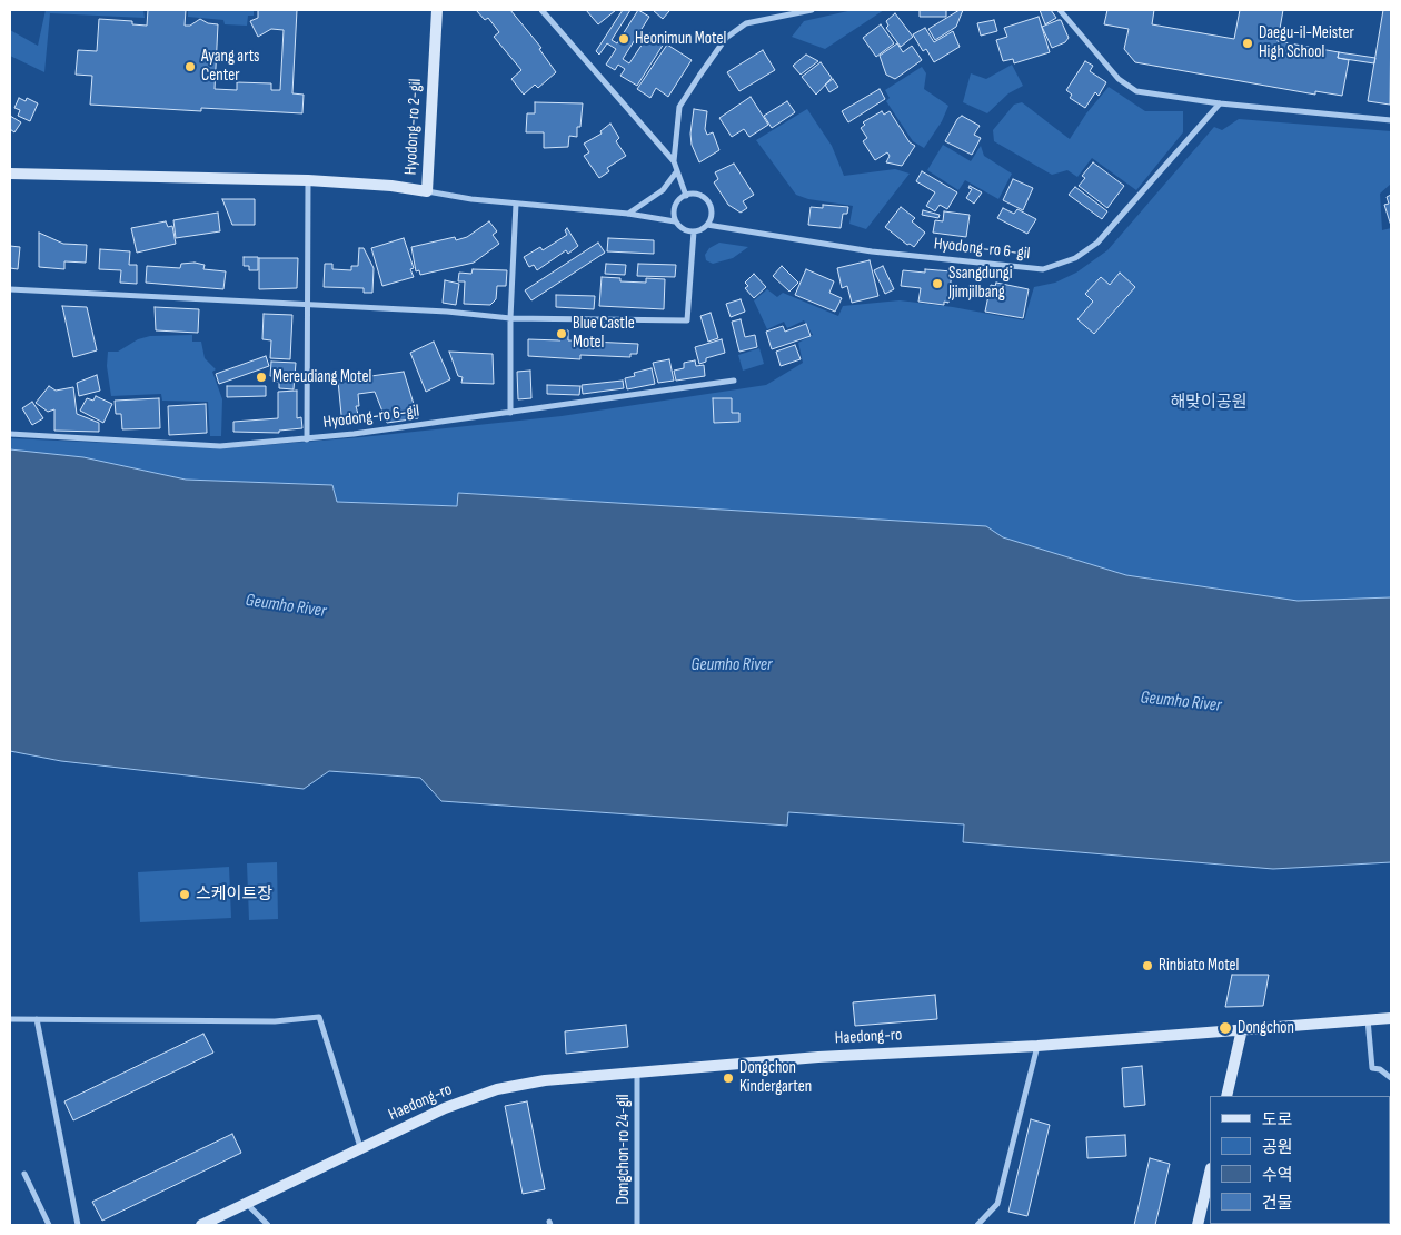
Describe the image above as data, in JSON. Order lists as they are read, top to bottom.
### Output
{
  "streets": {
    "street": [
      "Hyodong-ro 2-gil",
      "Hyodong-ro 6-gil",
      "Haedong-ro",
      "Dongchon-ro 24-gil"
    ]
  },
  "crossings": [
    ["Haedong-ro", "Dongchon-ro 24-gil"]
  ],
  "water": ["Geumho River"],
  "parks": ["해맞이공원"],
  "places": [
    "Heonimun Motel",
    "Daegu-il-Meister High School",
    "Ayang arts Center",
    "Ssangdungi Jjimjilbang",
    "Blue Castle Motel",
    "Mereudiang Motel",
    "스케이트장",
    "Rinbiato Motel",
    "Dongchon",
    "Dongchon Kindergarten"
  ],
  "legend": [
    "도로",
    "공원",
    "수역",
    "건물"
  ]
}
